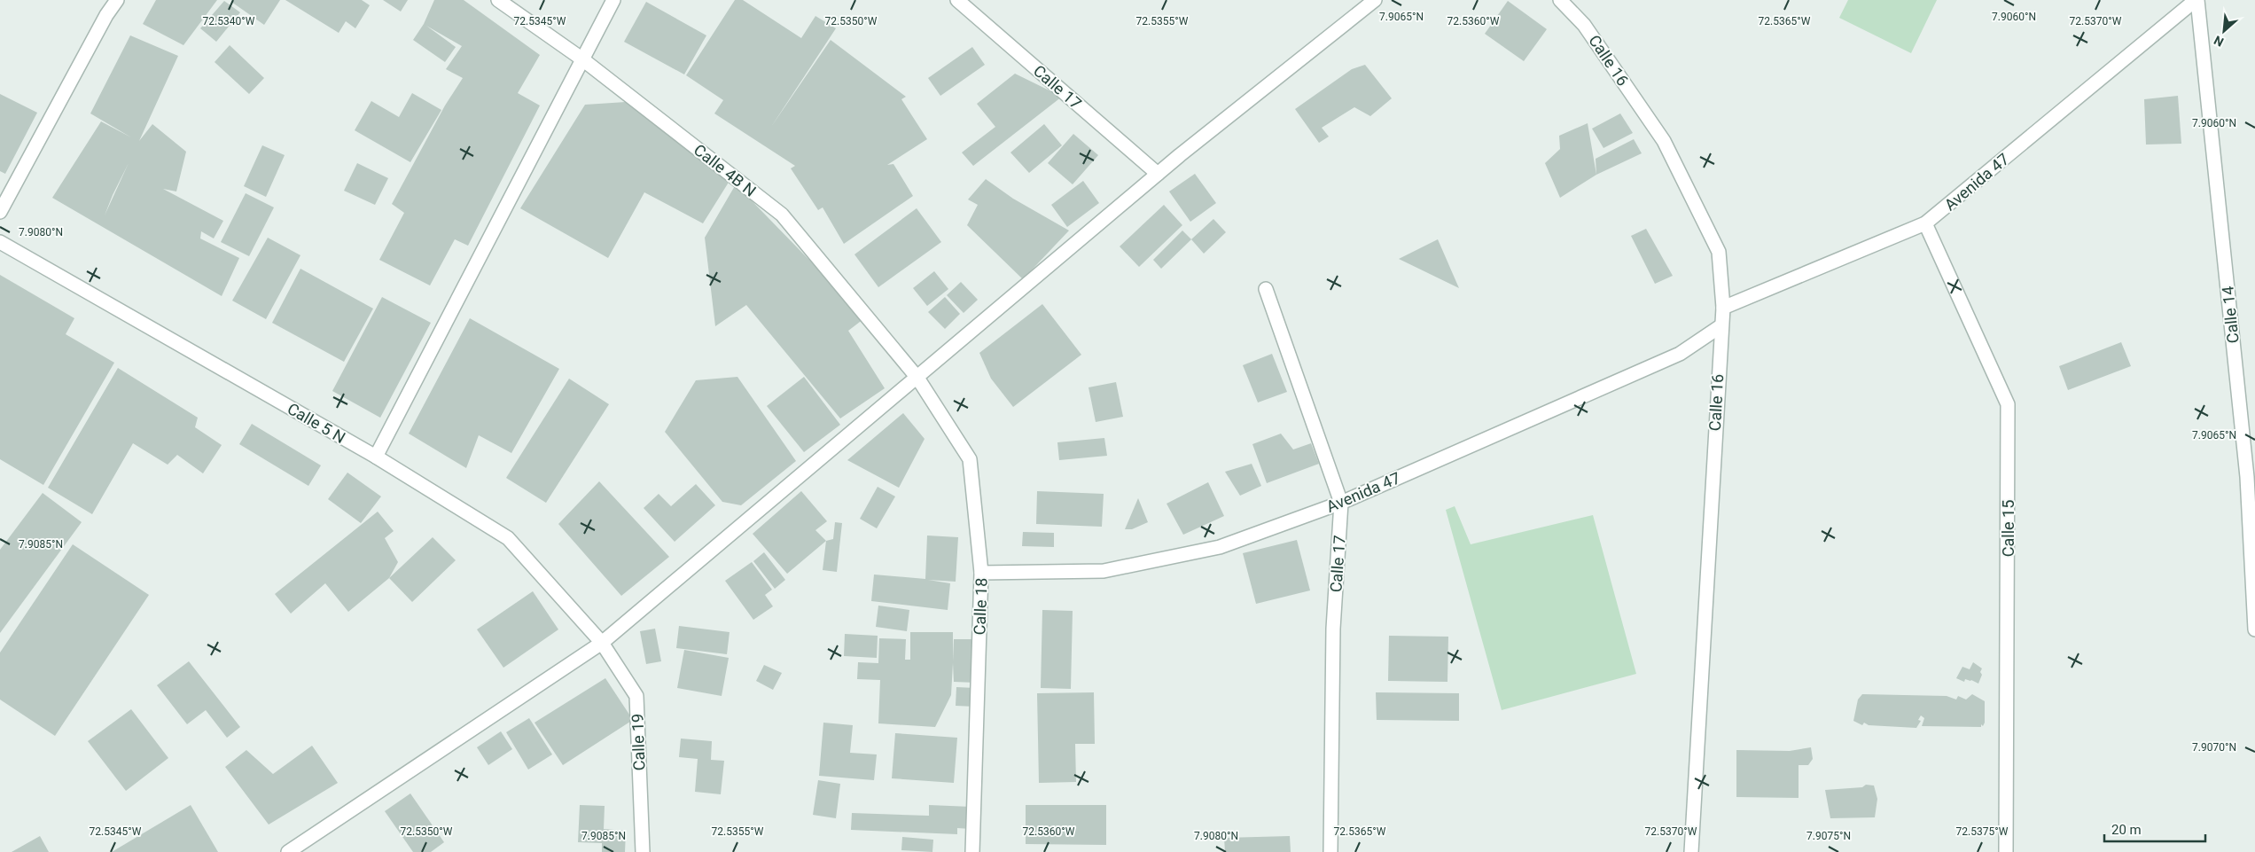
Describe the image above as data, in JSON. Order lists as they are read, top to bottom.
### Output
{
  "streets": {
    "street": [
      "Calle 16",
      "Calle 17",
      "Calle 4B N",
      "Avenida 47",
      "Calle 14",
      "Calle 5 N",
      "Calle 15",
      "Calle 18",
      "Calle 19"
    ]
  },
  "crossings": [
    ["Calle 16", "Avenida 47"],
    ["Calle 17", "Avenida 47"],
    ["Calle 4B N", "Calle 18"],
    ["Avenida 47", "Calle 14"],
    ["Avenida 47", "Calle 15"],
    ["Avenida 47", "Calle 18"],
    ["Calle 5 N", "Calle 19"]
  ],
  "scale_bar": "20 m",
  "north": "bottom left",
  "coordinates": [
    "7.9065°N",
    "7.9060°N",
    "72.5340°W",
    "72.5345°W",
    "72.5350°W",
    "72.5355°W",
    "72.5360°W",
    "72.5365°W",
    "72.5370°W",
    "7.9080°N",
    "7.9085°N",
    "7.9070°N",
    "72.5375°W",
    "7.9075°N"
  ]
}
